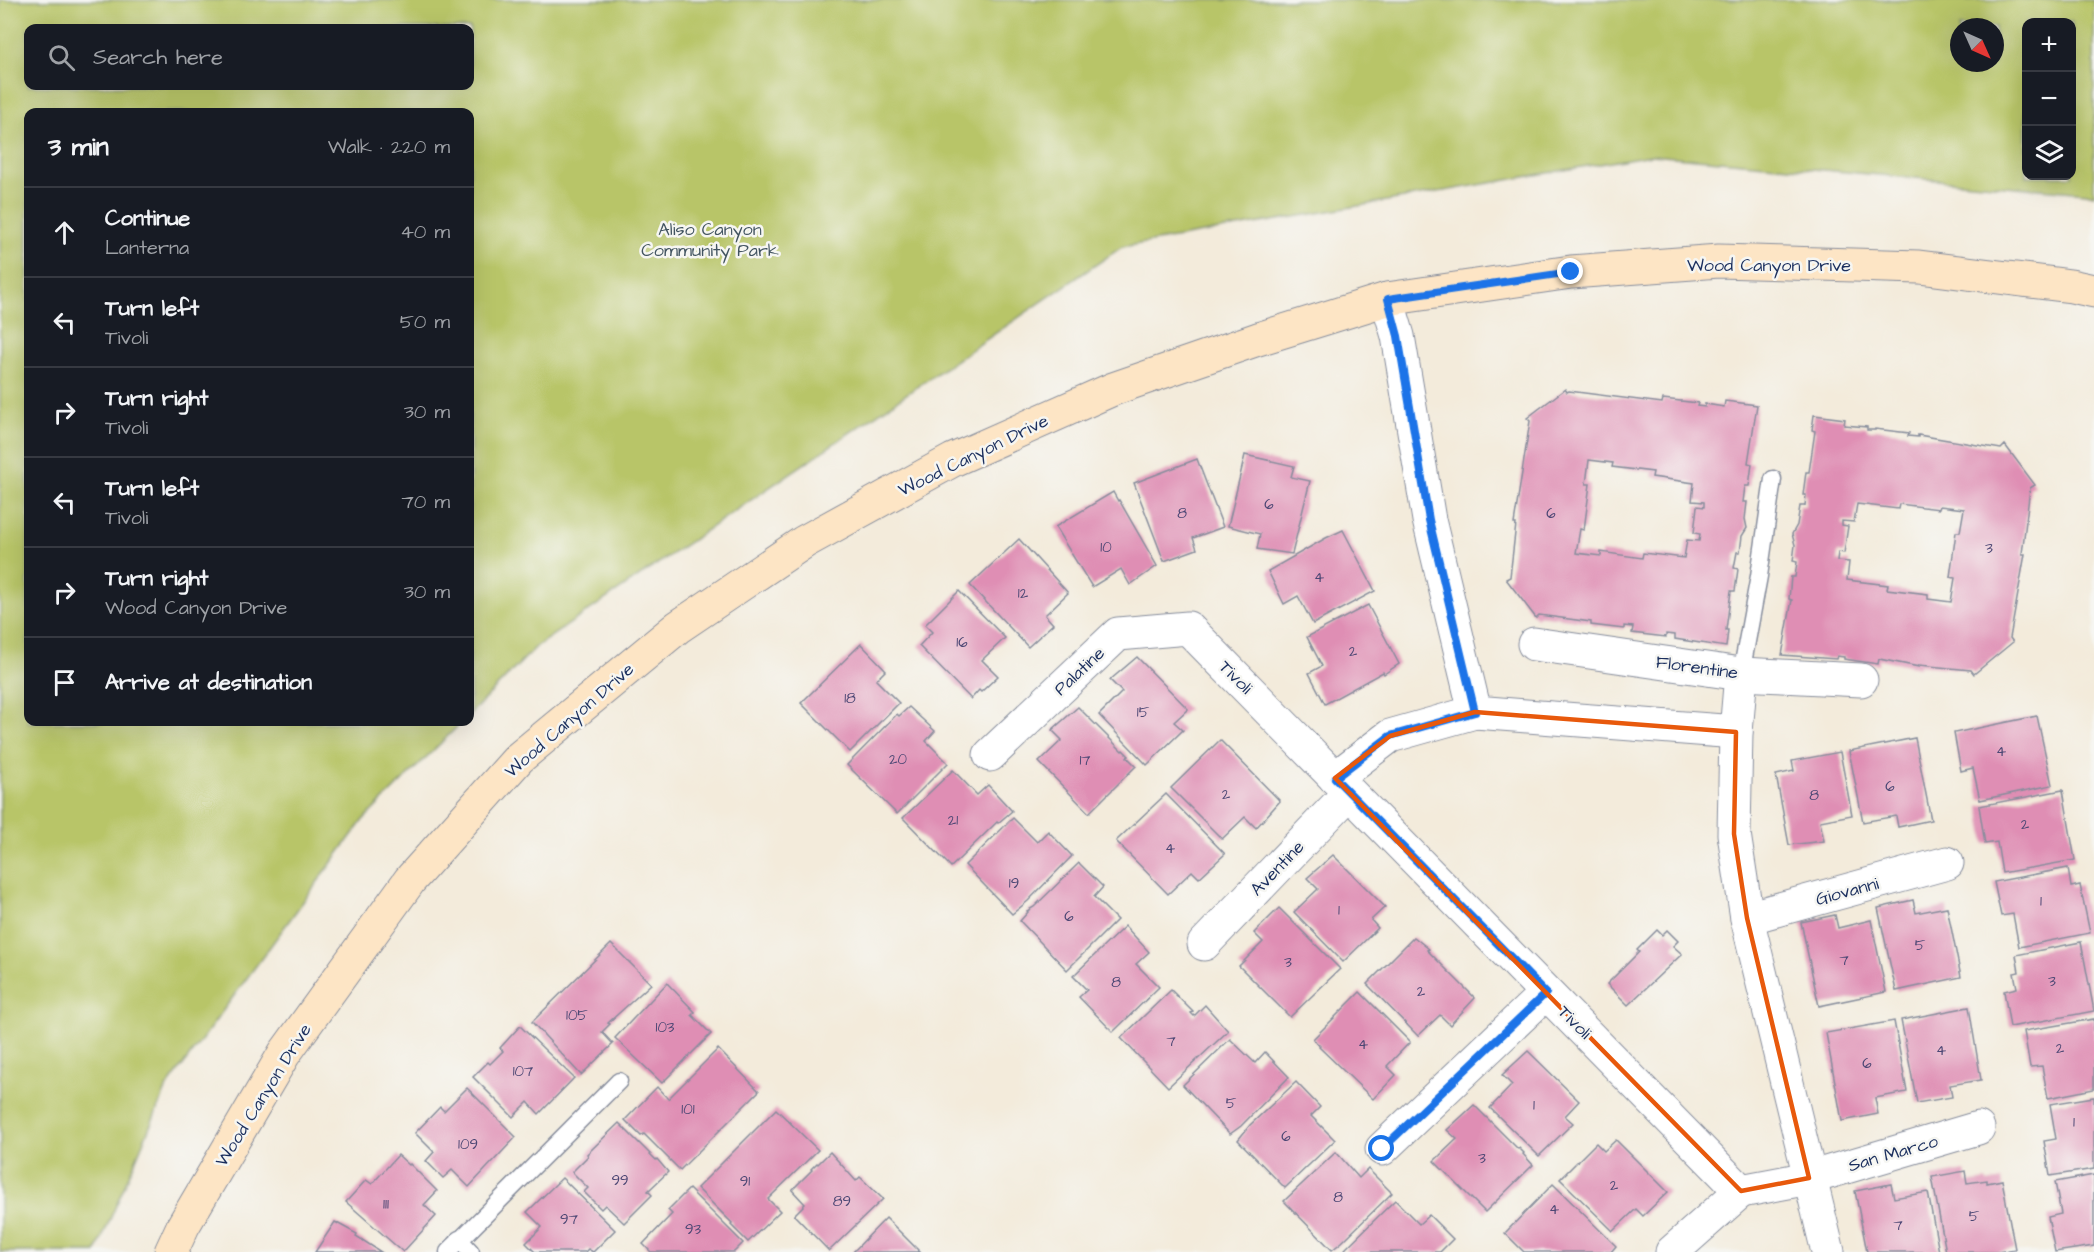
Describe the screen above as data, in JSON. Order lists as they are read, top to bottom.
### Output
{
  "streets": {
    "main road": ["Wood Canyon Drive"],
    "street": [
      "Florentine",
      "Palatine",
      "Tivoli",
      "Aventine",
      "Giovanni",
      "San Marco"
    ]
  },
  "crossings": [
    ["Palatine", "Tivoli"],
    ["Tivoli", "Aventine"]
  ],
  "parks": ["Aliso Canyon Community Park"],
  "house_numbers": [
    "6",
    "8",
    "6",
    "10",
    "3",
    "4",
    "12",
    "16",
    "2",
    "18",
    "15",
    "4",
    "20",
    "17",
    "6",
    "2",
    "8",
    "21",
    "2",
    "4",
    "19",
    "1",
    "1",
    "6",
    "5",
    "7",
    "3",
    "3",
    "8",
    "2",
    "105",
    "103",
    "7",
    "4",
    "2",
    "4",
    "6",
    "107",
    "5",
    "1",
    "101",
    "1",
    "6",
    "109",
    "3",
    "99",
    "91",
    "2",
    "8",
    "89",
    "111",
    "4",
    "5",
    "97",
    "7",
    "93"
  ],
  "north": "bottom right",
  "page": {
    "map_buttons": ["+", "−"],
    "search": "Search here",
    "heading": ["3 min", "Walk · 220 m"],
    "list": [
      ["Continue", "Lanterna", "40 m"],
      ["Turn left", "Tivoli", "50 m"],
      ["Turn right", "Tivoli", "30 m"],
      ["Turn left", "Tivoli", "70 m"],
      ["Turn right", "Wood Canyon Drive", "30 m"],
      "Arrive at destination"
    ]
  }
}
